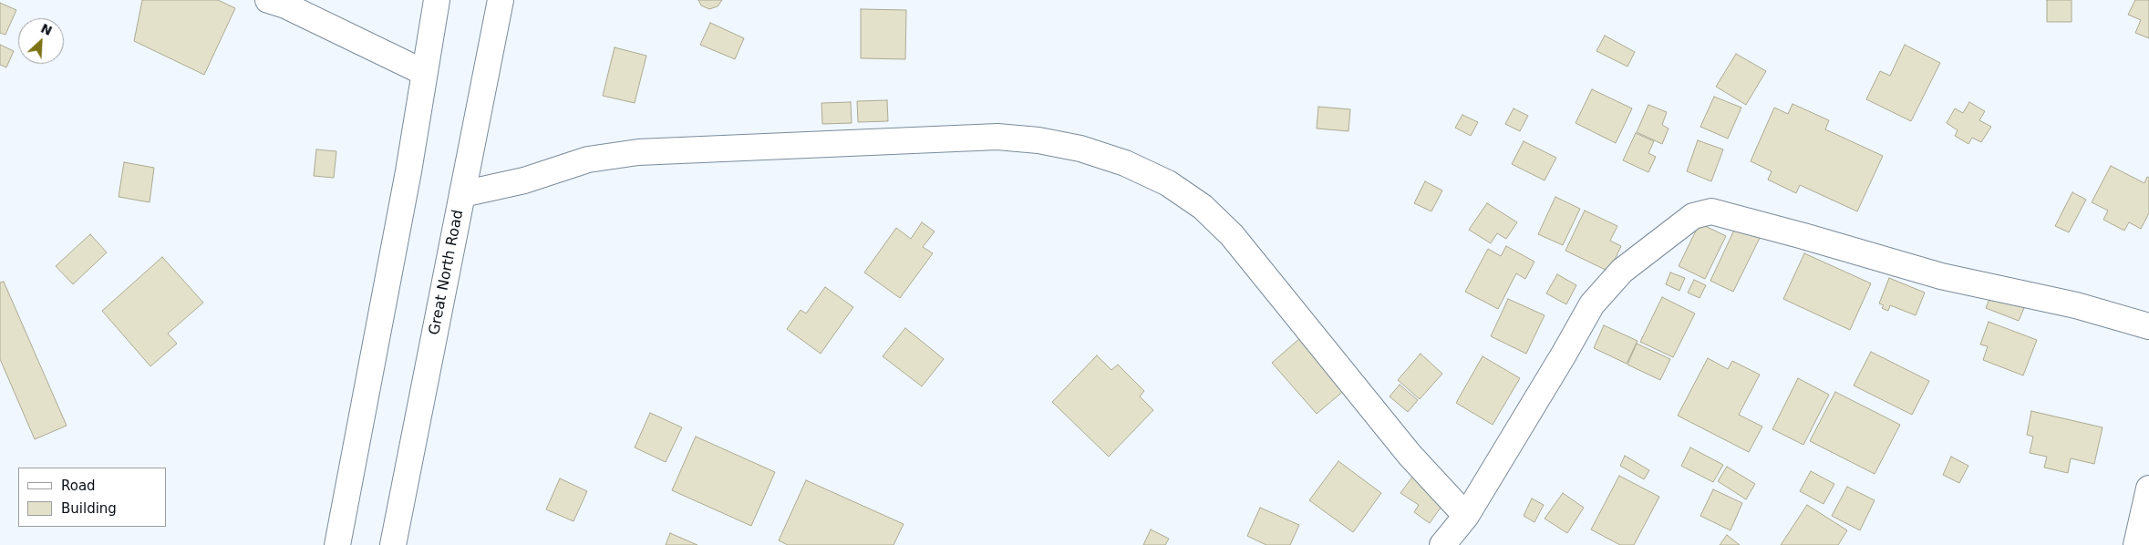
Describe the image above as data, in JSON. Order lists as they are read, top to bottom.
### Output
{
  "streets": {
    "main road": ["Great North Road"]
  },
  "legend": ["Road", "Building"],
  "north": "top right"
}
